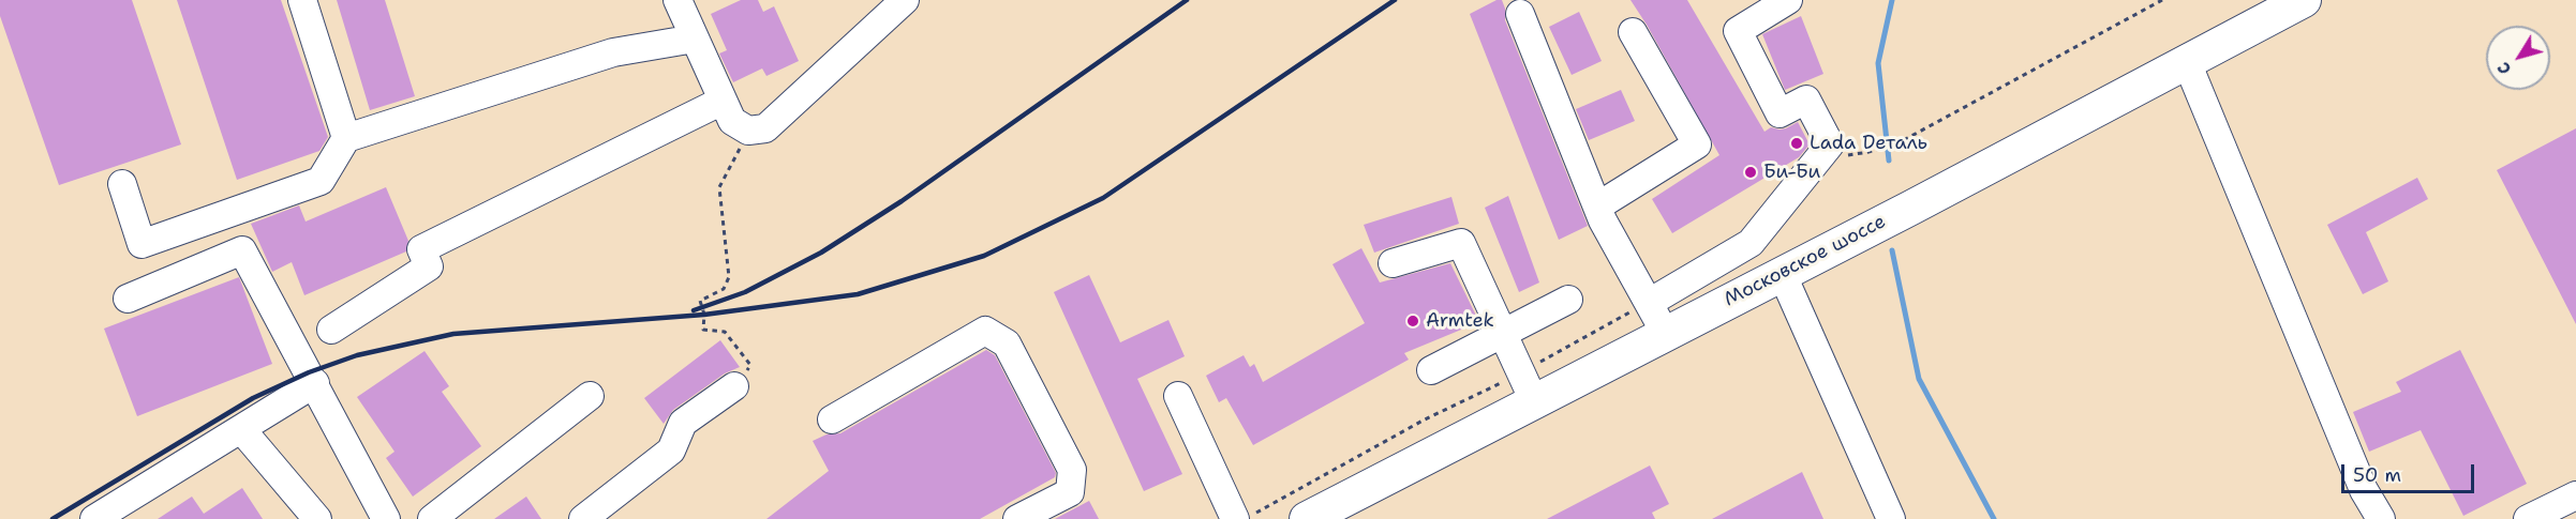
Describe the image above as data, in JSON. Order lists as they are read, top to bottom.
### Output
{
  "streets": {
    "main road": ["Московское шоссе"]
  },
  "places": ["Lada Dеталь", "Би-Би", "Armtek"],
  "scale_bar": "50 m",
  "north": "bottom left"
}
